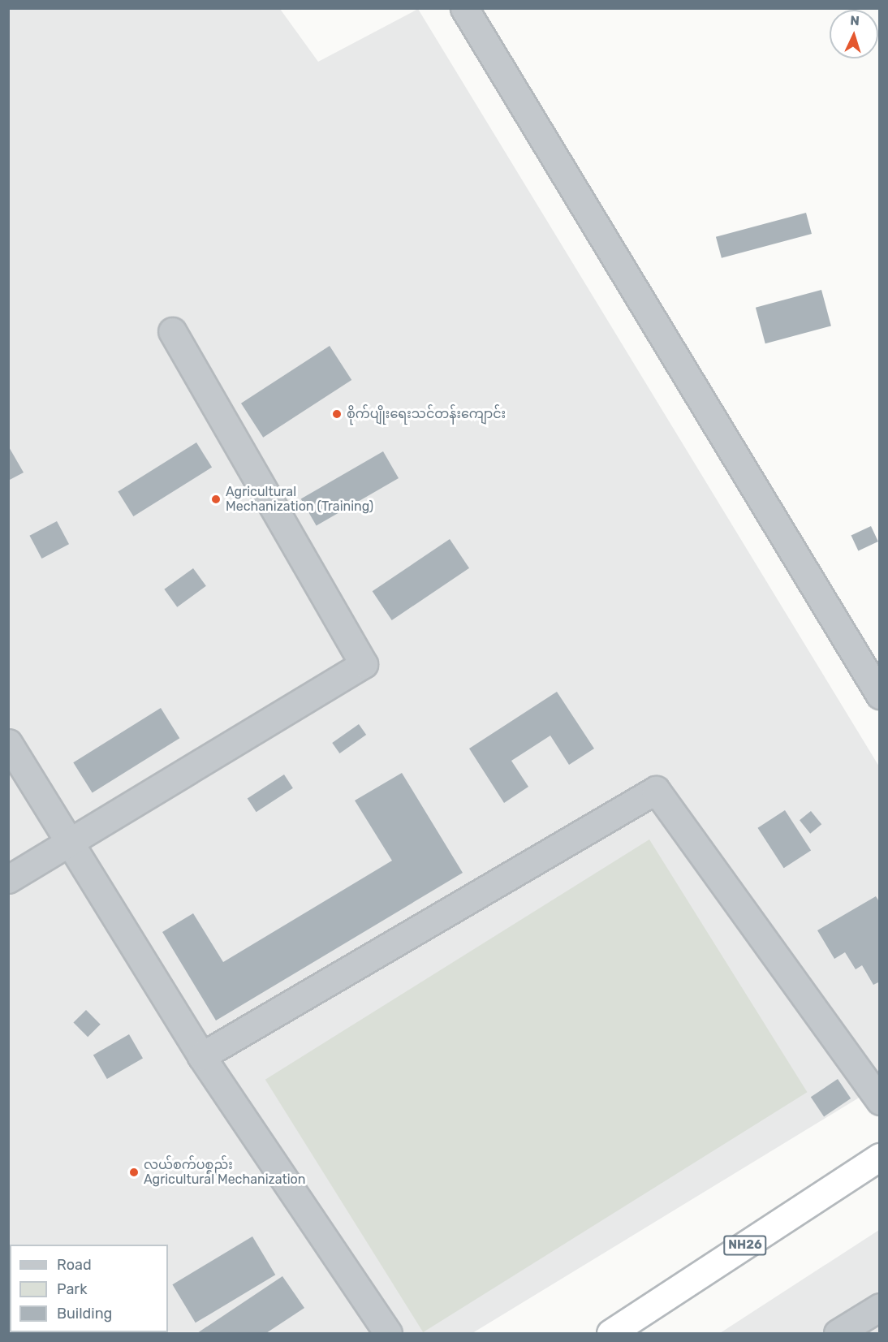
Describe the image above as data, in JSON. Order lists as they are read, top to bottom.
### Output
{
  "streets": {
    "highway": ["NH26"]
  },
  "places": ["စိုက်ပျိုးရေးသင်တန်းကျောင်း", "Agricultural Mechanization (Training)", "လယ်စက်ပစ္စည်း Agricultural Mechanization"],
  "legend": ["Road", "Park", "Building"],
  "north": "top"
}
